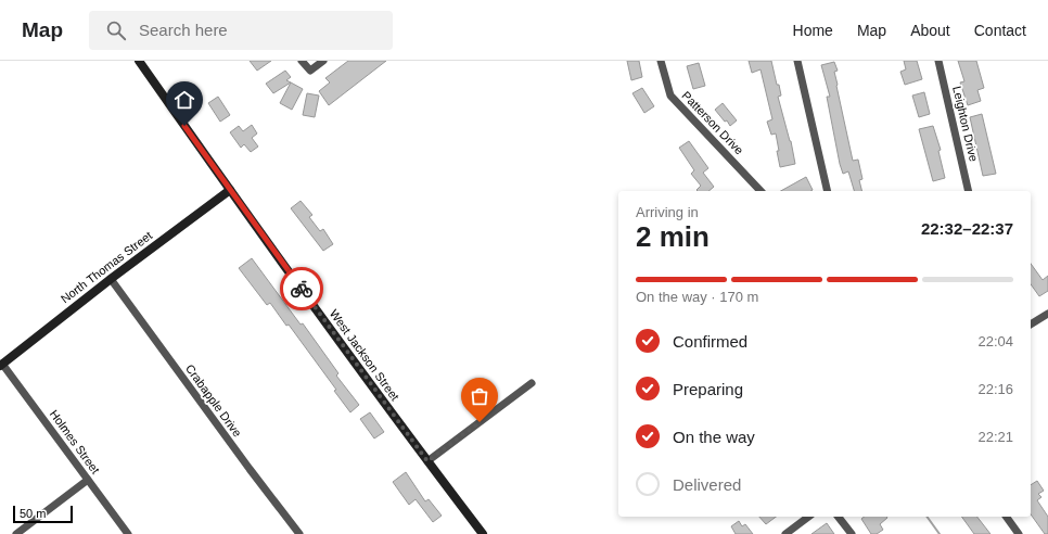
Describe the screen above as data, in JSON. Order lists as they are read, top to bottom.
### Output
{
  "streets": {
    "street": [
      "Patterson Drive",
      "Leighton Drive",
      "North Thomas Street",
      "West Jackson Street",
      "Crabapple Drive",
      "Holmes Street"
    ]
  },
  "crossings": [
    ["North Thomas Street", "West Jackson Street"],
    ["North Thomas Street", "Crabapple Drive"],
    ["North Thomas Street", "Holmes Street"]
  ],
  "scale_bar": "50 m",
  "page": {
    "header": "Map",
    "search": "Search here",
    "nav": [
      "Home",
      "Map",
      "About",
      "Contact"
    ],
    "heading": ["2 min", "Arriving in", "22:32–22:37"],
    "bar": "On the way · 170 m",
    "list": [
      ["Confirmed", "22:04"],
      ["Preparing", "22:16"],
      ["On the way", "22:21"],
      "Delivered"
    ],
    "scale": "50 m"
  }
}
